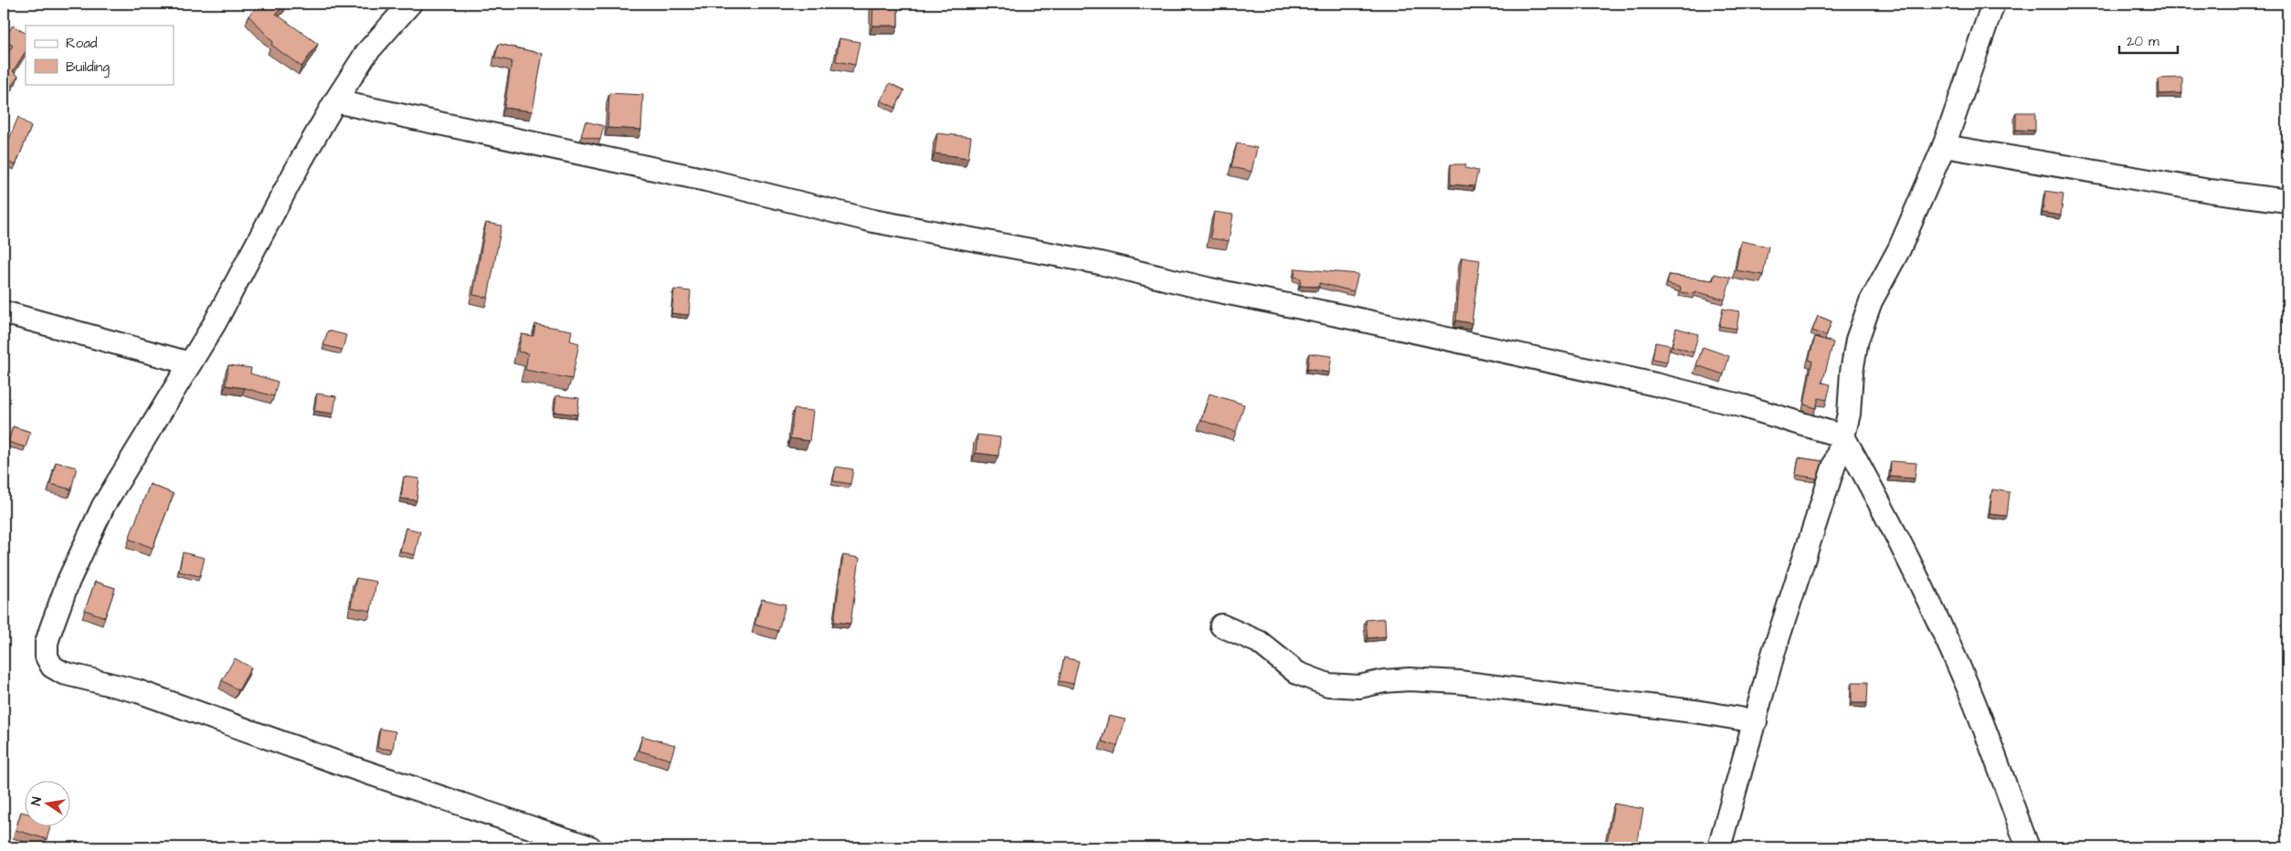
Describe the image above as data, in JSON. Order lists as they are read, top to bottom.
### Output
{
  "legend": ["Road", "Building"],
  "scale_bar": "20 m",
  "north": "left"
}
